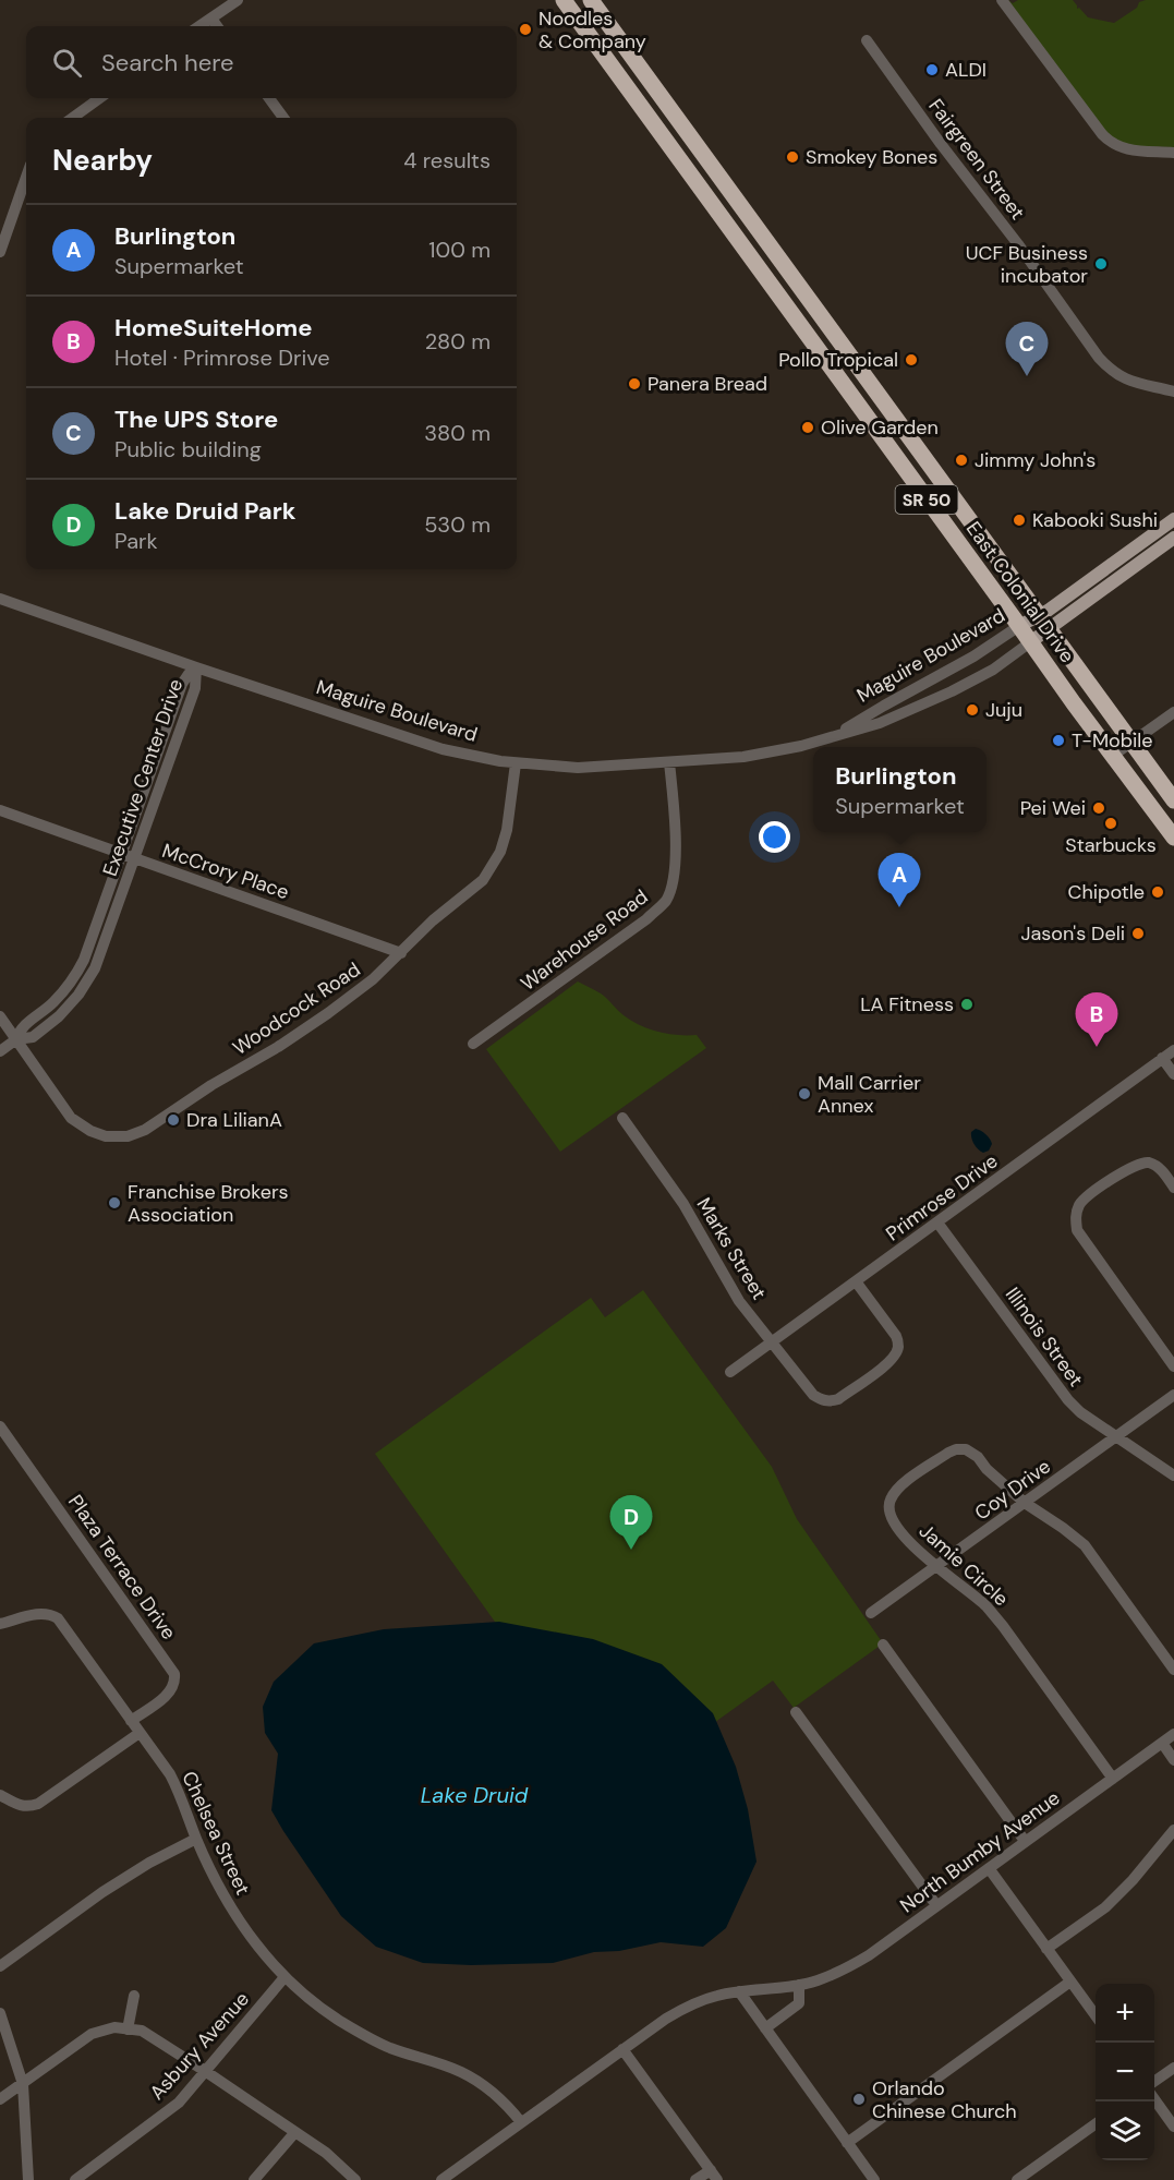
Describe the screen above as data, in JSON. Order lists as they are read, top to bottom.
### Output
{
  "streets": {
    "highway": ["SR 50", "East Colonial Drive"],
    "main road": ["Maguire Boulevard"],
    "street": [
      "Fairgreen Street",
      "Executive Center Drive",
      "McCrory Place",
      "Warehouse Road",
      "Woodcock Road",
      "Primrose Drive",
      "Marks Street",
      "Illinois Street",
      "Coy Drive",
      "Jamie Circle",
      "Plaza Terrace Drive",
      "Chelsea Street",
      "North Bumby Avenue",
      "Asbury Avenue"
    ]
  },
  "crossings": [
    ["East Colonial Drive", "Maguire Boulevard"],
    ["Maguire Boulevard", "Executive Center Drive"],
    ["Maguire Boulevard", "Warehouse Road"],
    ["Maguire Boulevard", "Woodcock Road"],
    ["Executive Center Drive", "McCrory Place"],
    ["Executive Center Drive", "Woodcock Road"],
    ["McCrory Place", "Woodcock Road"],
    ["Primrose Drive", "Marks Street"],
    ["Primrose Drive", "Illinois Street"],
    ["Illinois Street", "Coy Drive"],
    ["Coy Drive", "Jamie Circle"],
    ["Jamie Circle", "North Bumby Avenue"],
    ["Plaza Terrace Drive", "Chelsea Street"],
    ["Chelsea Street", "North Bumby Avenue"],
    ["Chelsea Street", "Asbury Avenue"]
  ],
  "water": ["Lake Druid"],
  "places": [
    "Noodles & Company",
    "ALDI",
    "Smokey Bones",
    "UCF Business incubator",
    "Pollo Tropical",
    "Panera Bread",
    "Olive Garden",
    "Jimmy John's",
    "Kabooki Sushi",
    "Juju",
    "T-Mobile",
    "Pei Wei",
    "Starbucks",
    "Chipotle",
    "Jason's Deli",
    "LA Fitness",
    "Mall Carrier Annex",
    "Dra LilianA",
    "Franchise Brokers Association",
    "Orlando Chinese Church"
  ],
  "page": {
    "search": "Search here",
    "heading": ["Nearby", "4 results"],
    "list": [
      {
        "mark": "A",
        "name": "Burlington",
        "note": "Supermarket",
        "value": "100 m"
      },
      {
        "mark": "B",
        "name": "HomeSuiteHome",
        "note": "Hotel · Primrose Drive",
        "value": "280 m"
      },
      {
        "mark": "C",
        "name": "The UPS Store",
        "note": "Public building",
        "value": "380 m"
      },
      {
        "mark": "D",
        "name": "Lake Druid Park",
        "note": "Park",
        "value": "530 m"
      }
    ],
    "pins": [
      "C",
      "A",
      "B",
      "D"
    ],
    "popup": ["Burlington", "Supermarket"],
    "map_buttons": ["+", "−"]
  }
}
